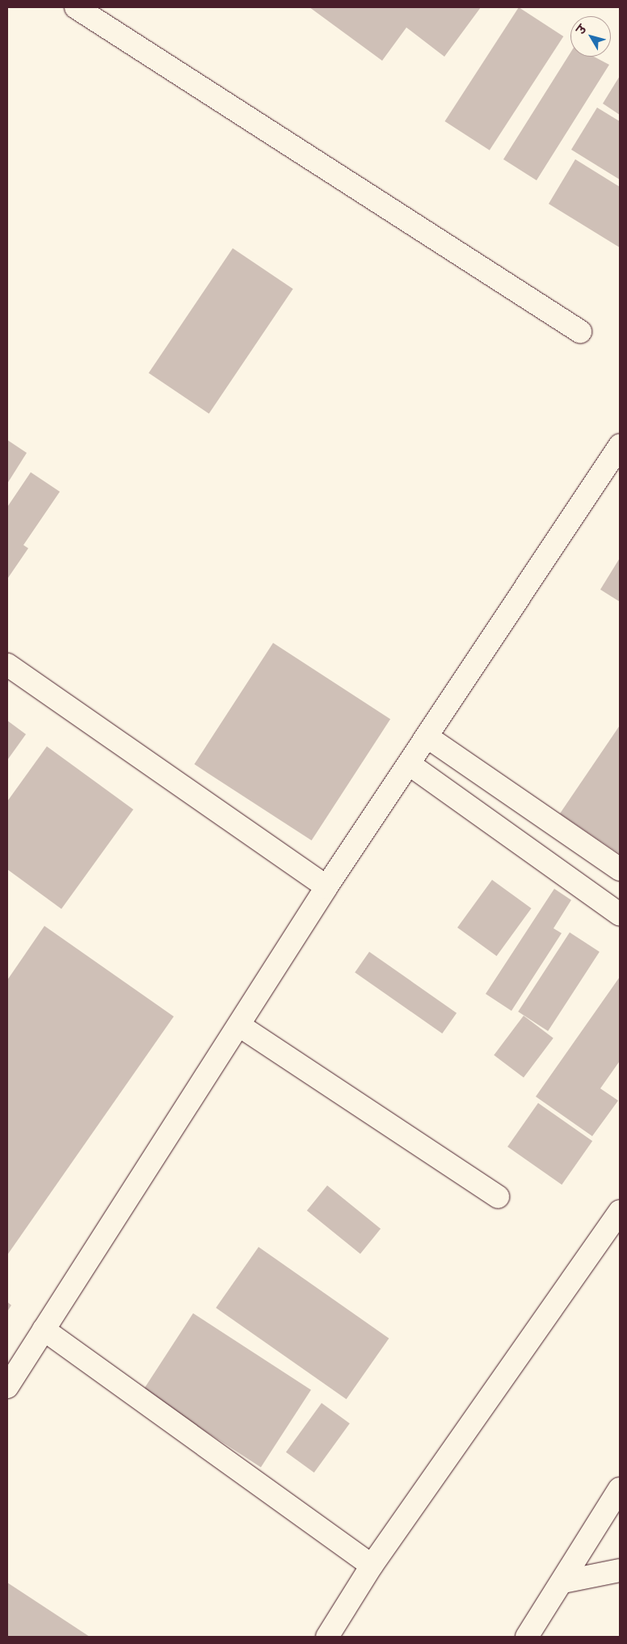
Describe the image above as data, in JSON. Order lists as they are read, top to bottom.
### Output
{
  "north": "top left"
}
